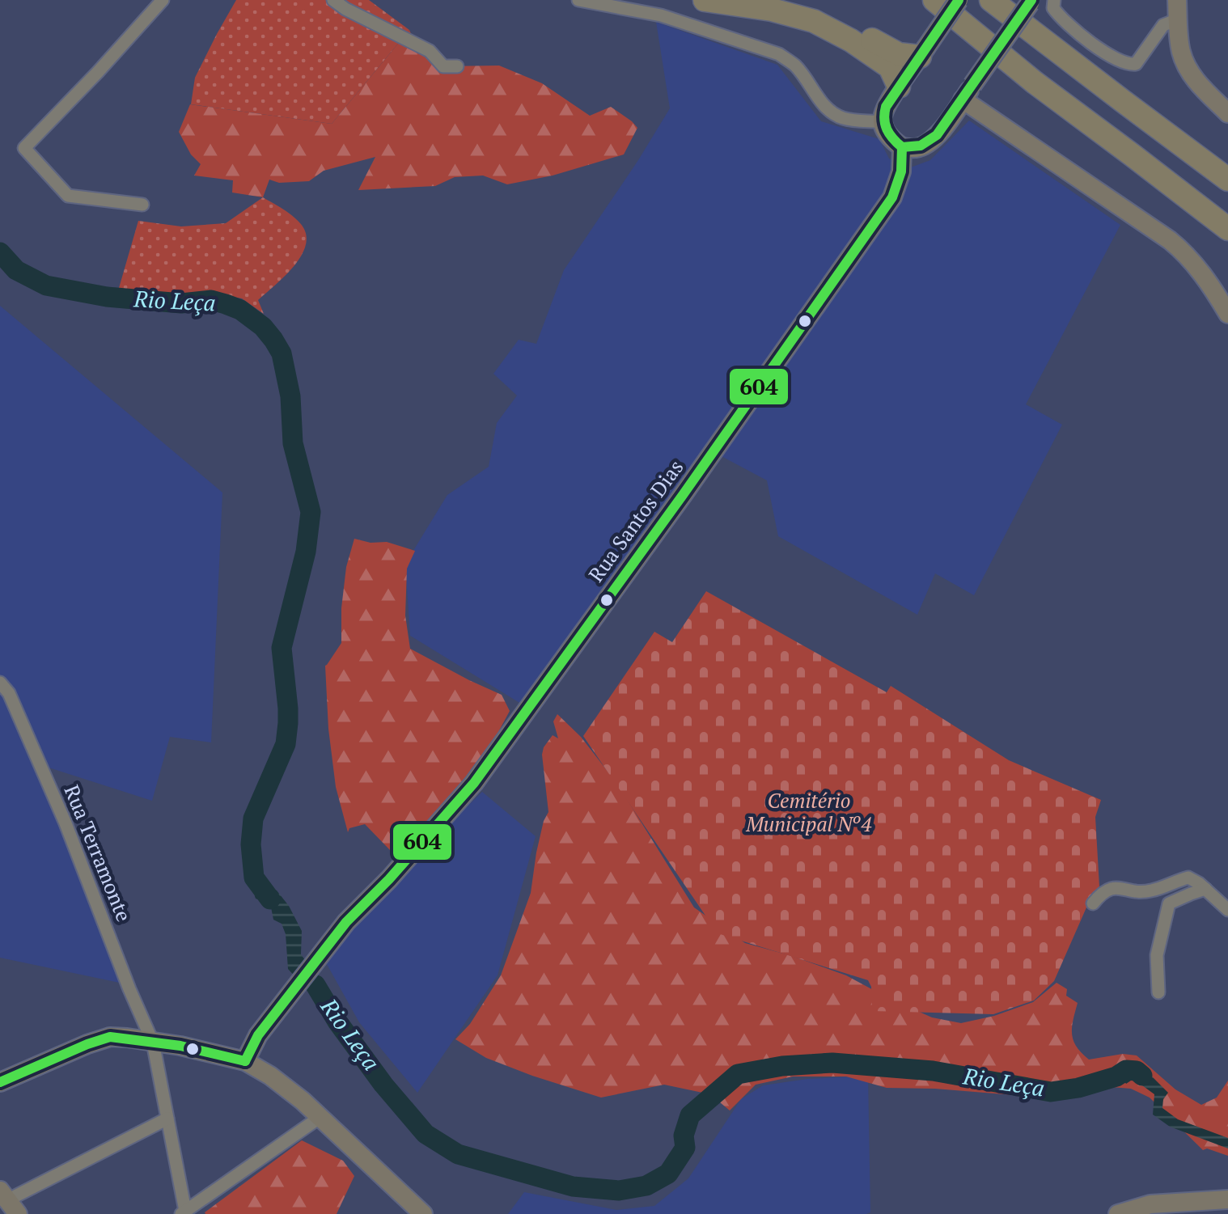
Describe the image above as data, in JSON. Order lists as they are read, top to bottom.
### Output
{
  "streets": {
    "street": ["Rua Santos Dias", "Rua Terramonte"]
  },
  "water": ["Rio Leça"],
  "parks": ["Cemitério Municipal Nº4"],
  "lines": ["transit line 604"]
}
